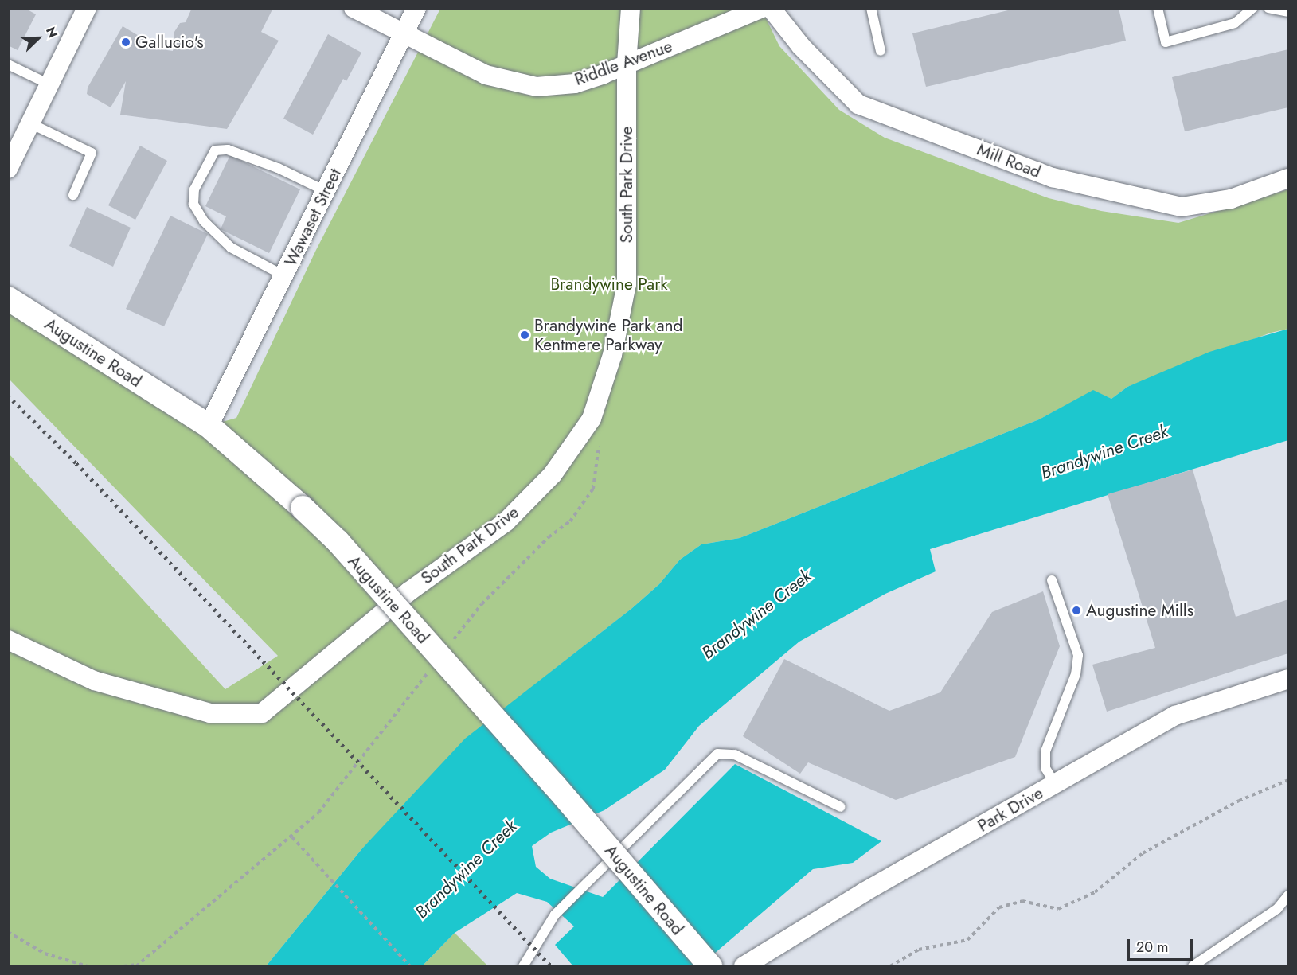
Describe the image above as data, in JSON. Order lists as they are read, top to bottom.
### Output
{
  "streets": {
    "street": [
      "Riddle Avenue",
      "Mill Road",
      "South Park Drive",
      "Wawaset Street",
      "Augustine Road",
      "Park Drive"
    ]
  },
  "crossings": [
    ["Riddle Avenue", "South Park Drive"],
    ["Riddle Avenue", "Wawaset Street"],
    ["Wawaset Street", "Augustine Road"]
  ],
  "water": ["Brandywine Creek"],
  "parks": ["Brandywine Park"],
  "places": ["Gallucio's", "Brandywine Park and Kentmere Parkway", "Augustine Mills"],
  "scale_bar": "20 m",
  "north": "top right"
}
